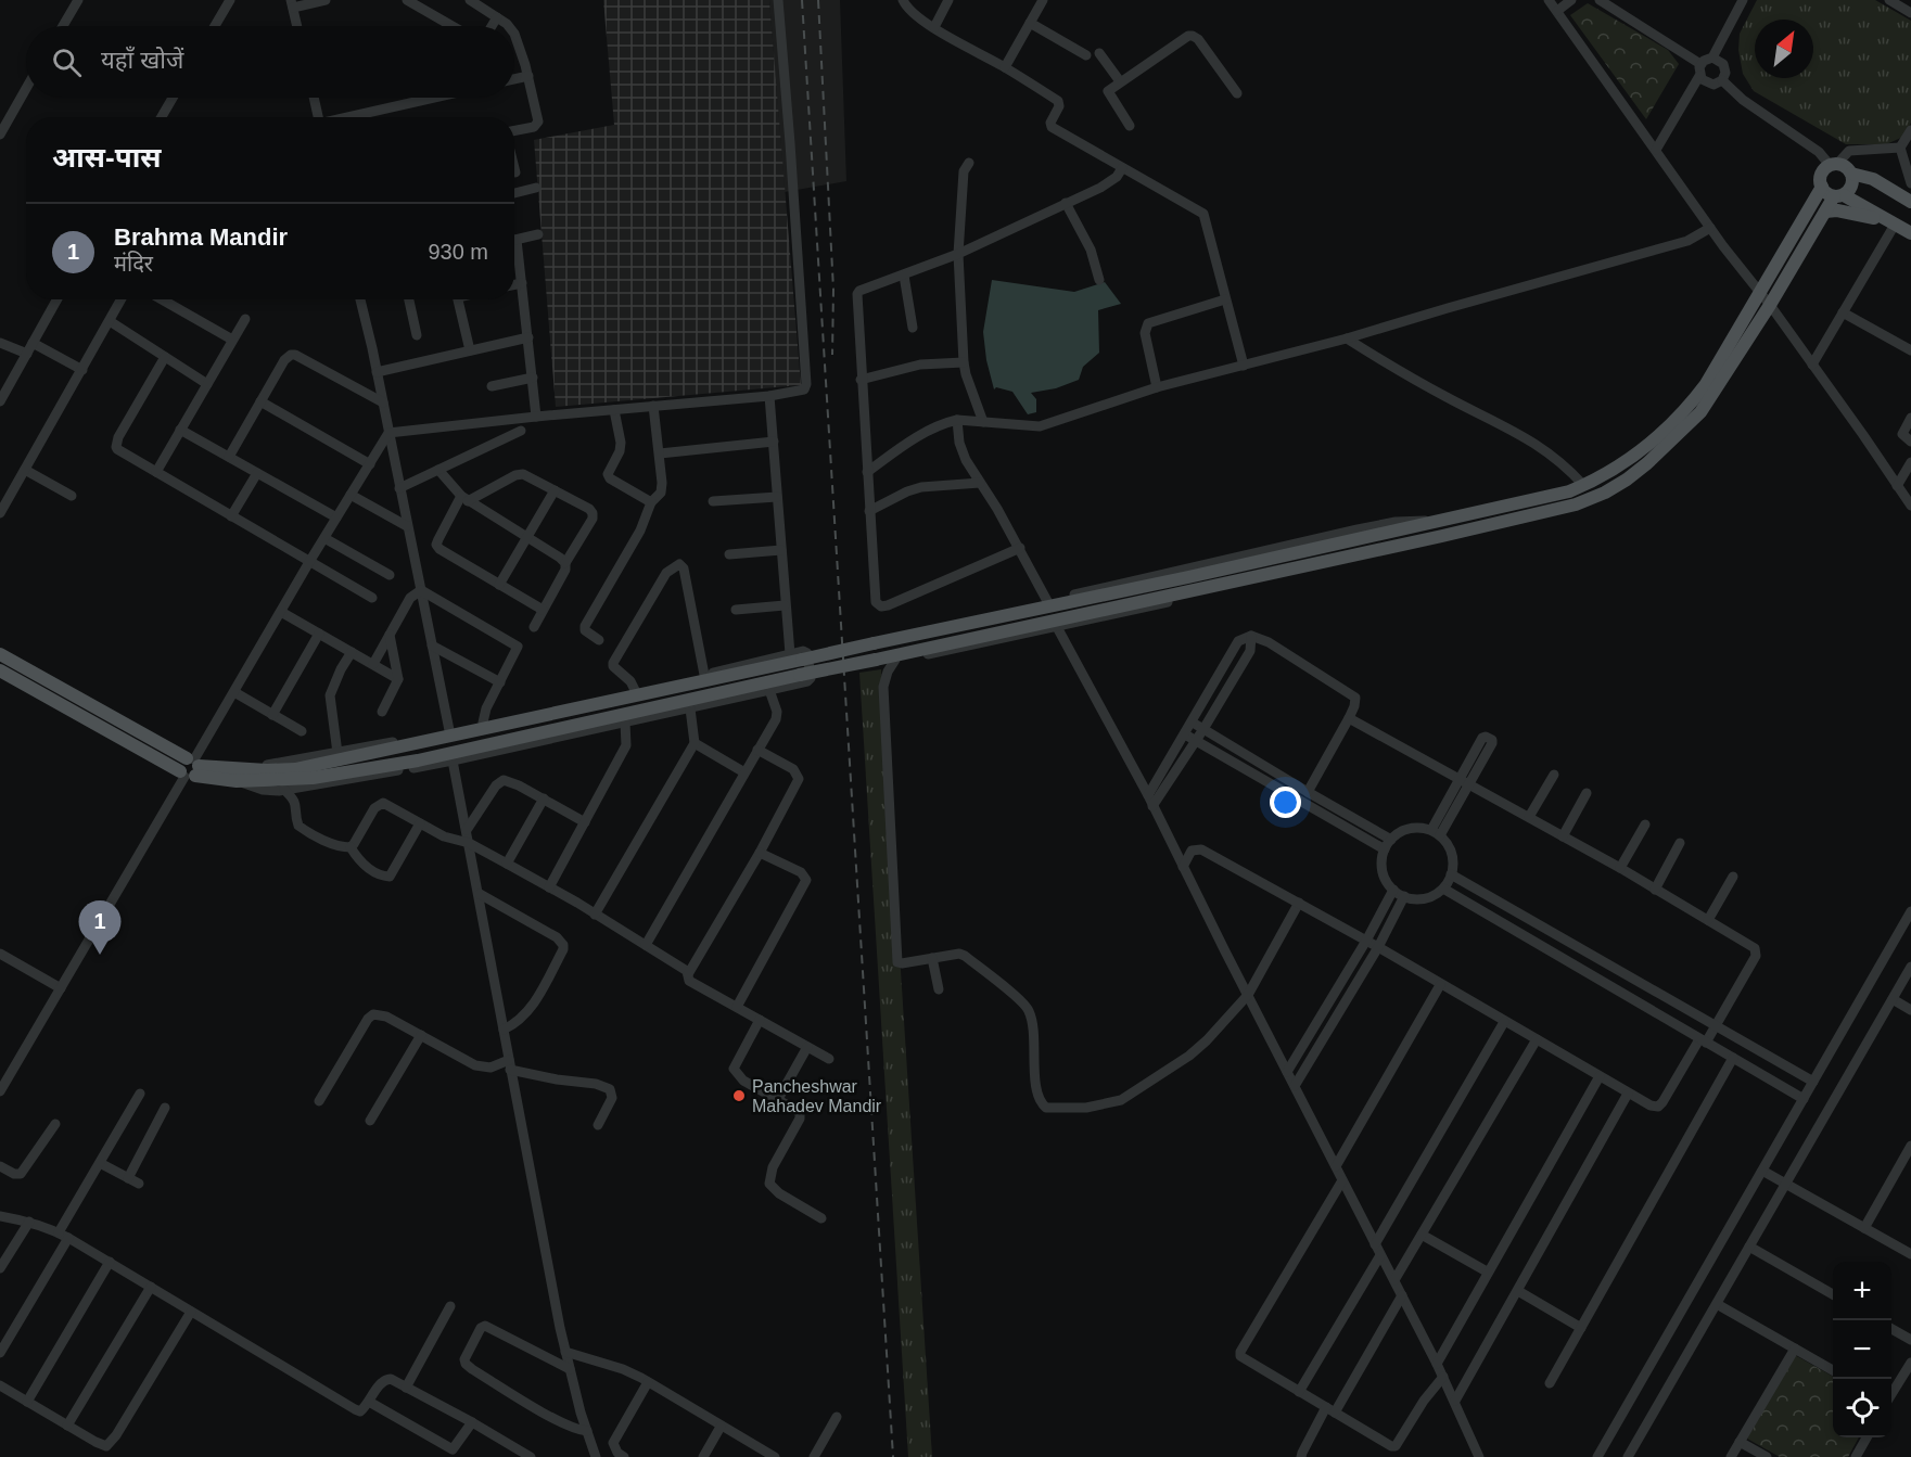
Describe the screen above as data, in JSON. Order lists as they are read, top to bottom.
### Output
{
  "places": ["Pancheshwar Mahadev Mandir"],
  "north": "top right",
  "page": {
    "search": "यहाँ खोजें",
    "heading": "आस-पास",
    "list": [
      {
        "mark": "1",
        "name": "Brahma Mandir",
        "note": "मंदिर",
        "value": "930 m"
      }
    ],
    "pins": "1",
    "map_buttons": ["+", "−"]
  }
}
